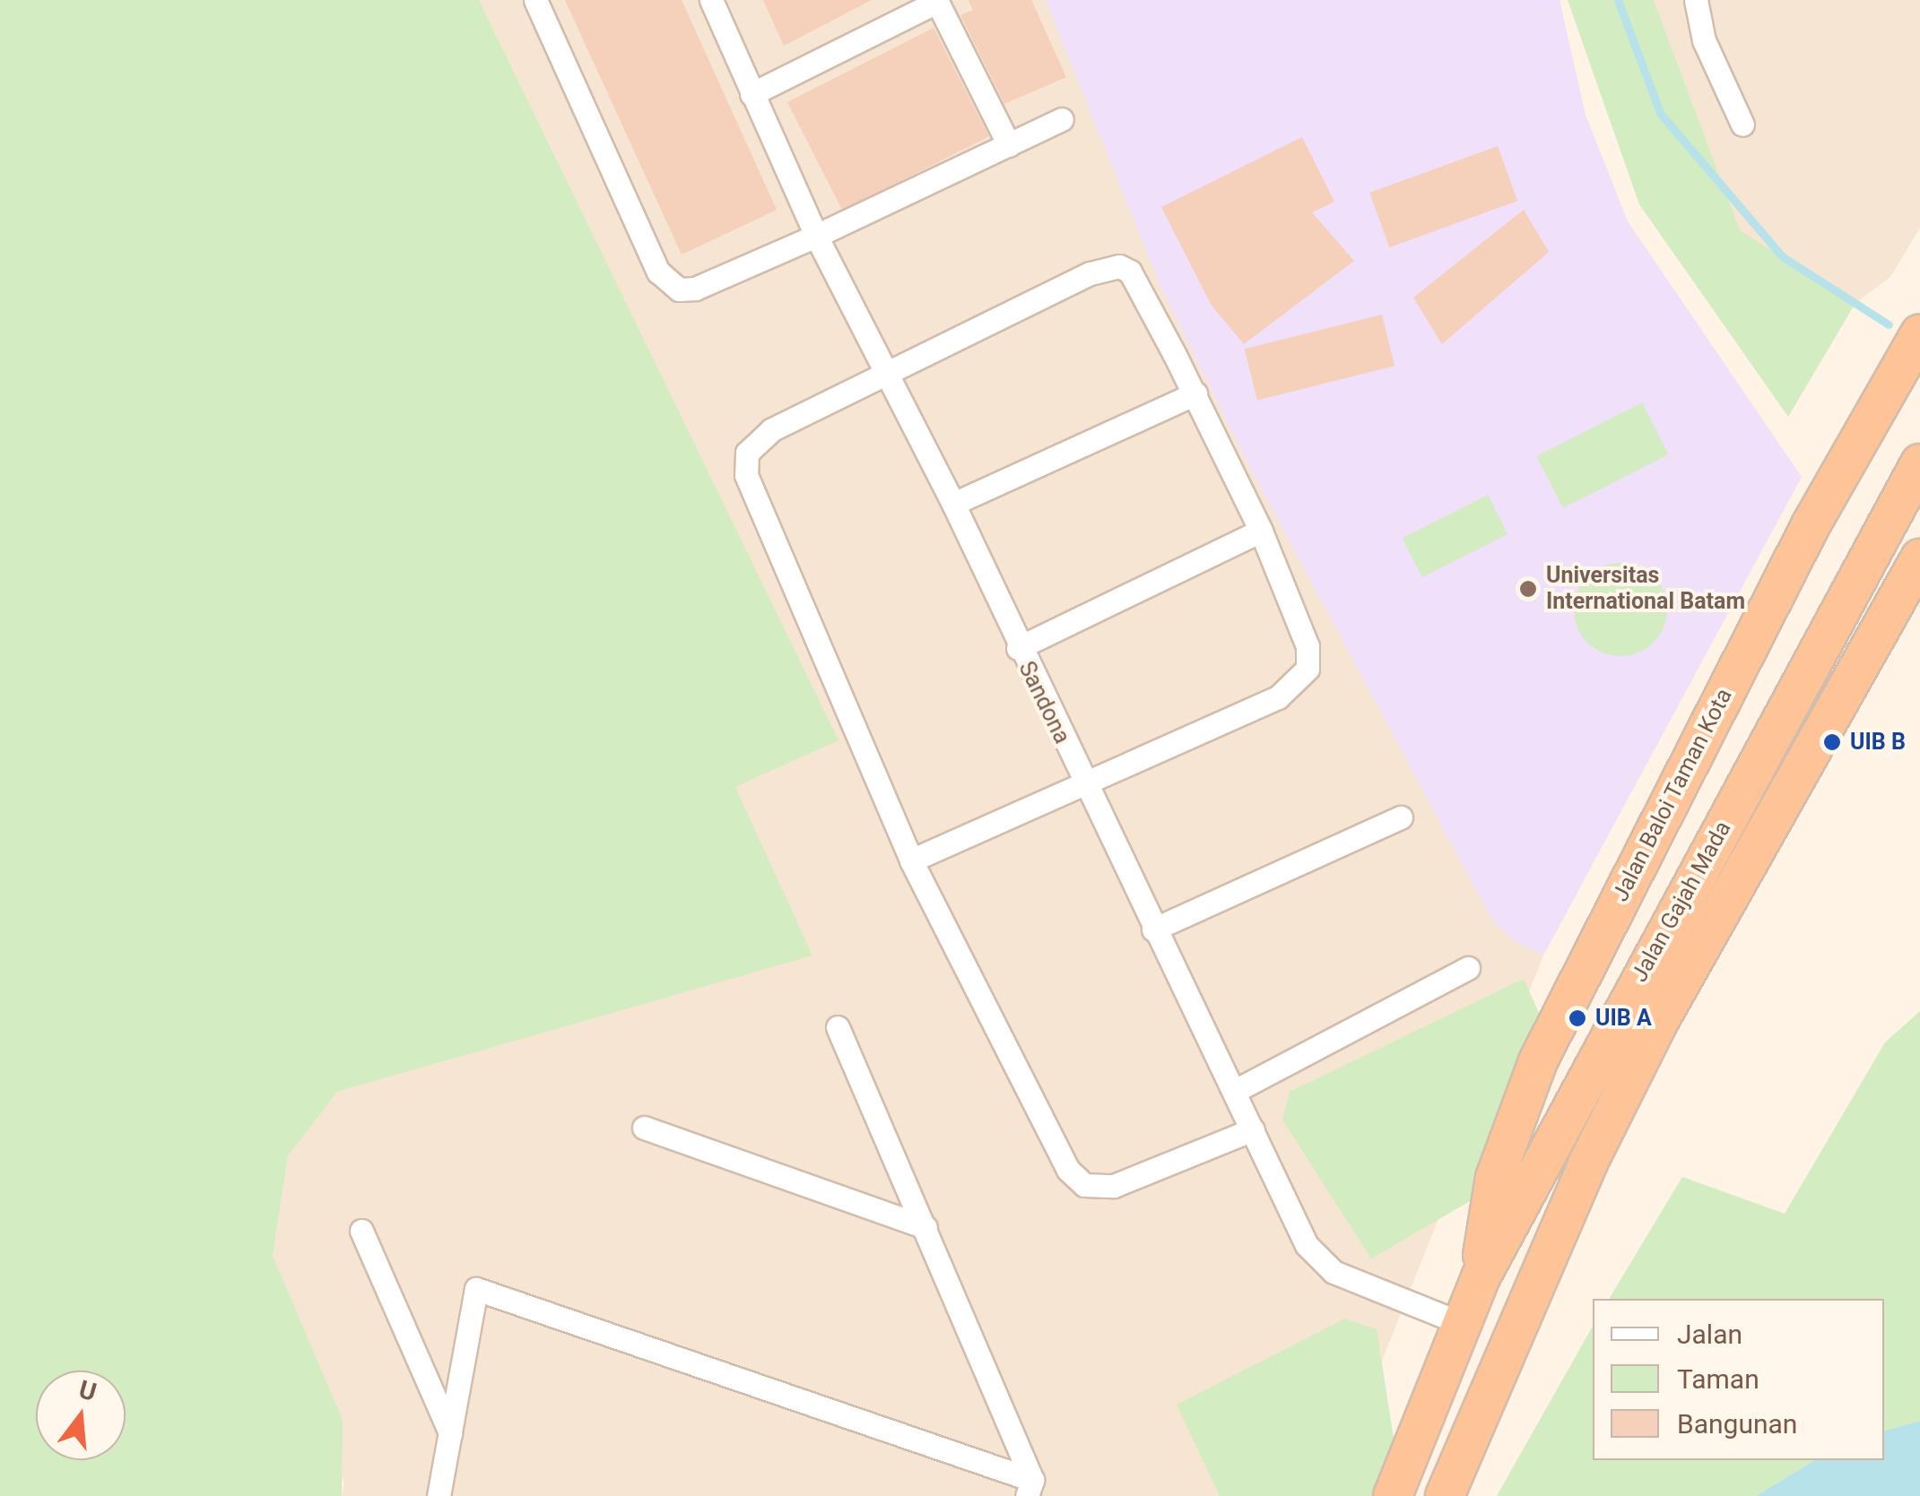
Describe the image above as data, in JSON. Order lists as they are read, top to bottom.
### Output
{
  "streets": {
    "highway": ["Jalan Baloi Taman Kota", "Jalan Gajah Mada"],
    "street": ["Sandona"]
  },
  "crossings": [
    ["Sandona", "Jalan Gajah Mada"],
    ["Jalan Baloi Taman Kota", "Jalan Gajah Mada"]
  ],
  "places": ["Universitas International Batam", "UIB B", "UIB A"],
  "legend": ["Jalan", "Taman", "Bangunan"],
  "north": "top"
}
